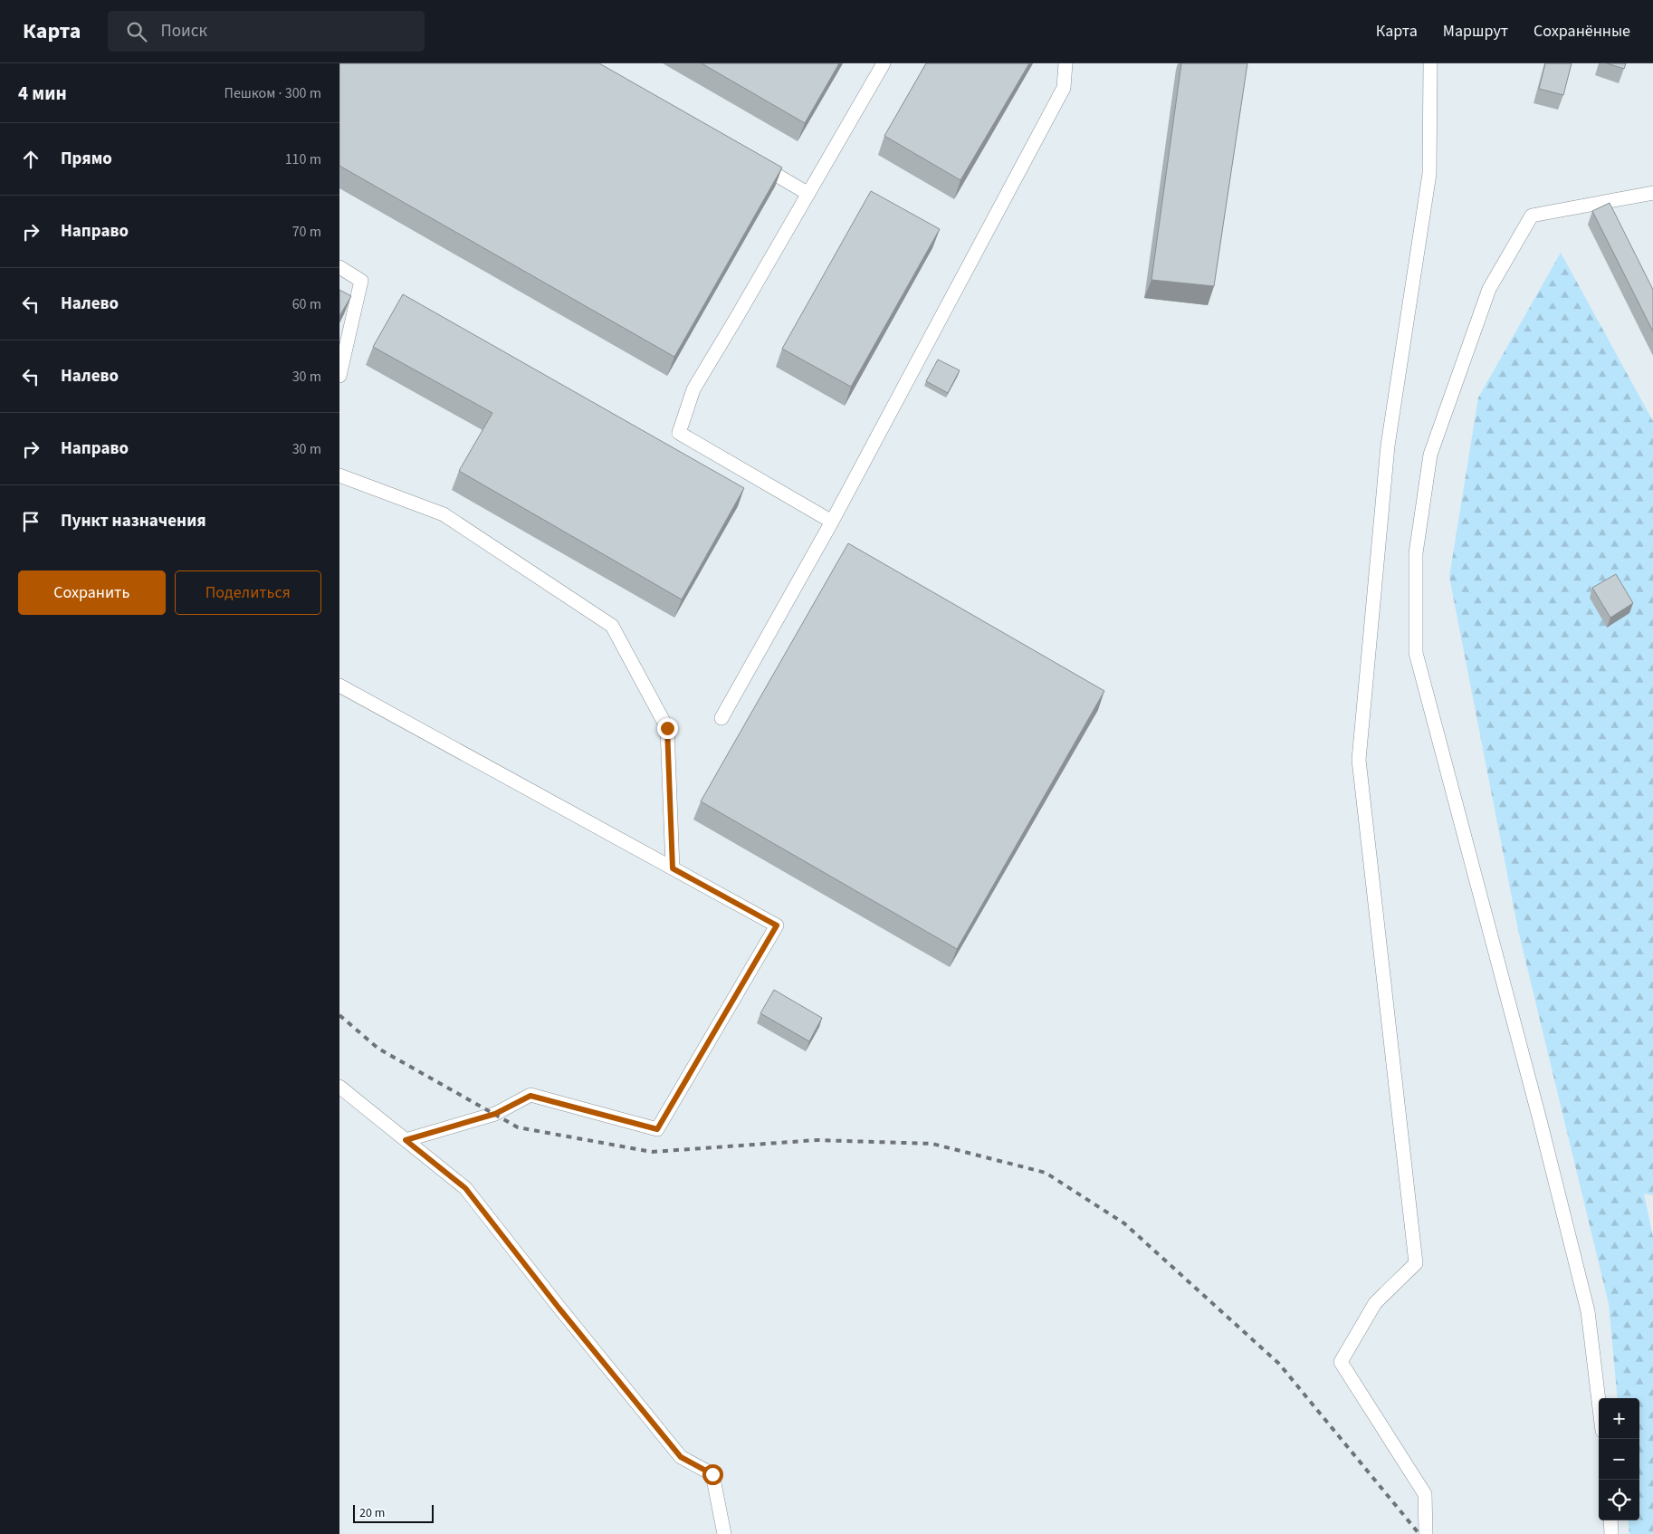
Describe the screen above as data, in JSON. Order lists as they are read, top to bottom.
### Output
{
  "scale_bar": "20 m",
  "page": {
    "header": "Карта",
    "search": "Поиск",
    "nav": ["Карта", "Маршрут", "Сохранённые"],
    "heading": ["4 мин", "Пешком · 300 m"],
    "list": [
      ["Прямо", "110 m"],
      ["Направо", "70 m"],
      ["Налево", "60 m"],
      ["Налево", "30 m"],
      ["Направо", "30 m"],
      "Пункт назначения"
    ],
    "buttons": ["Сохранить", "Поделиться"],
    "map_buttons": ["+", "−"],
    "scale": "20 m"
  }
}
